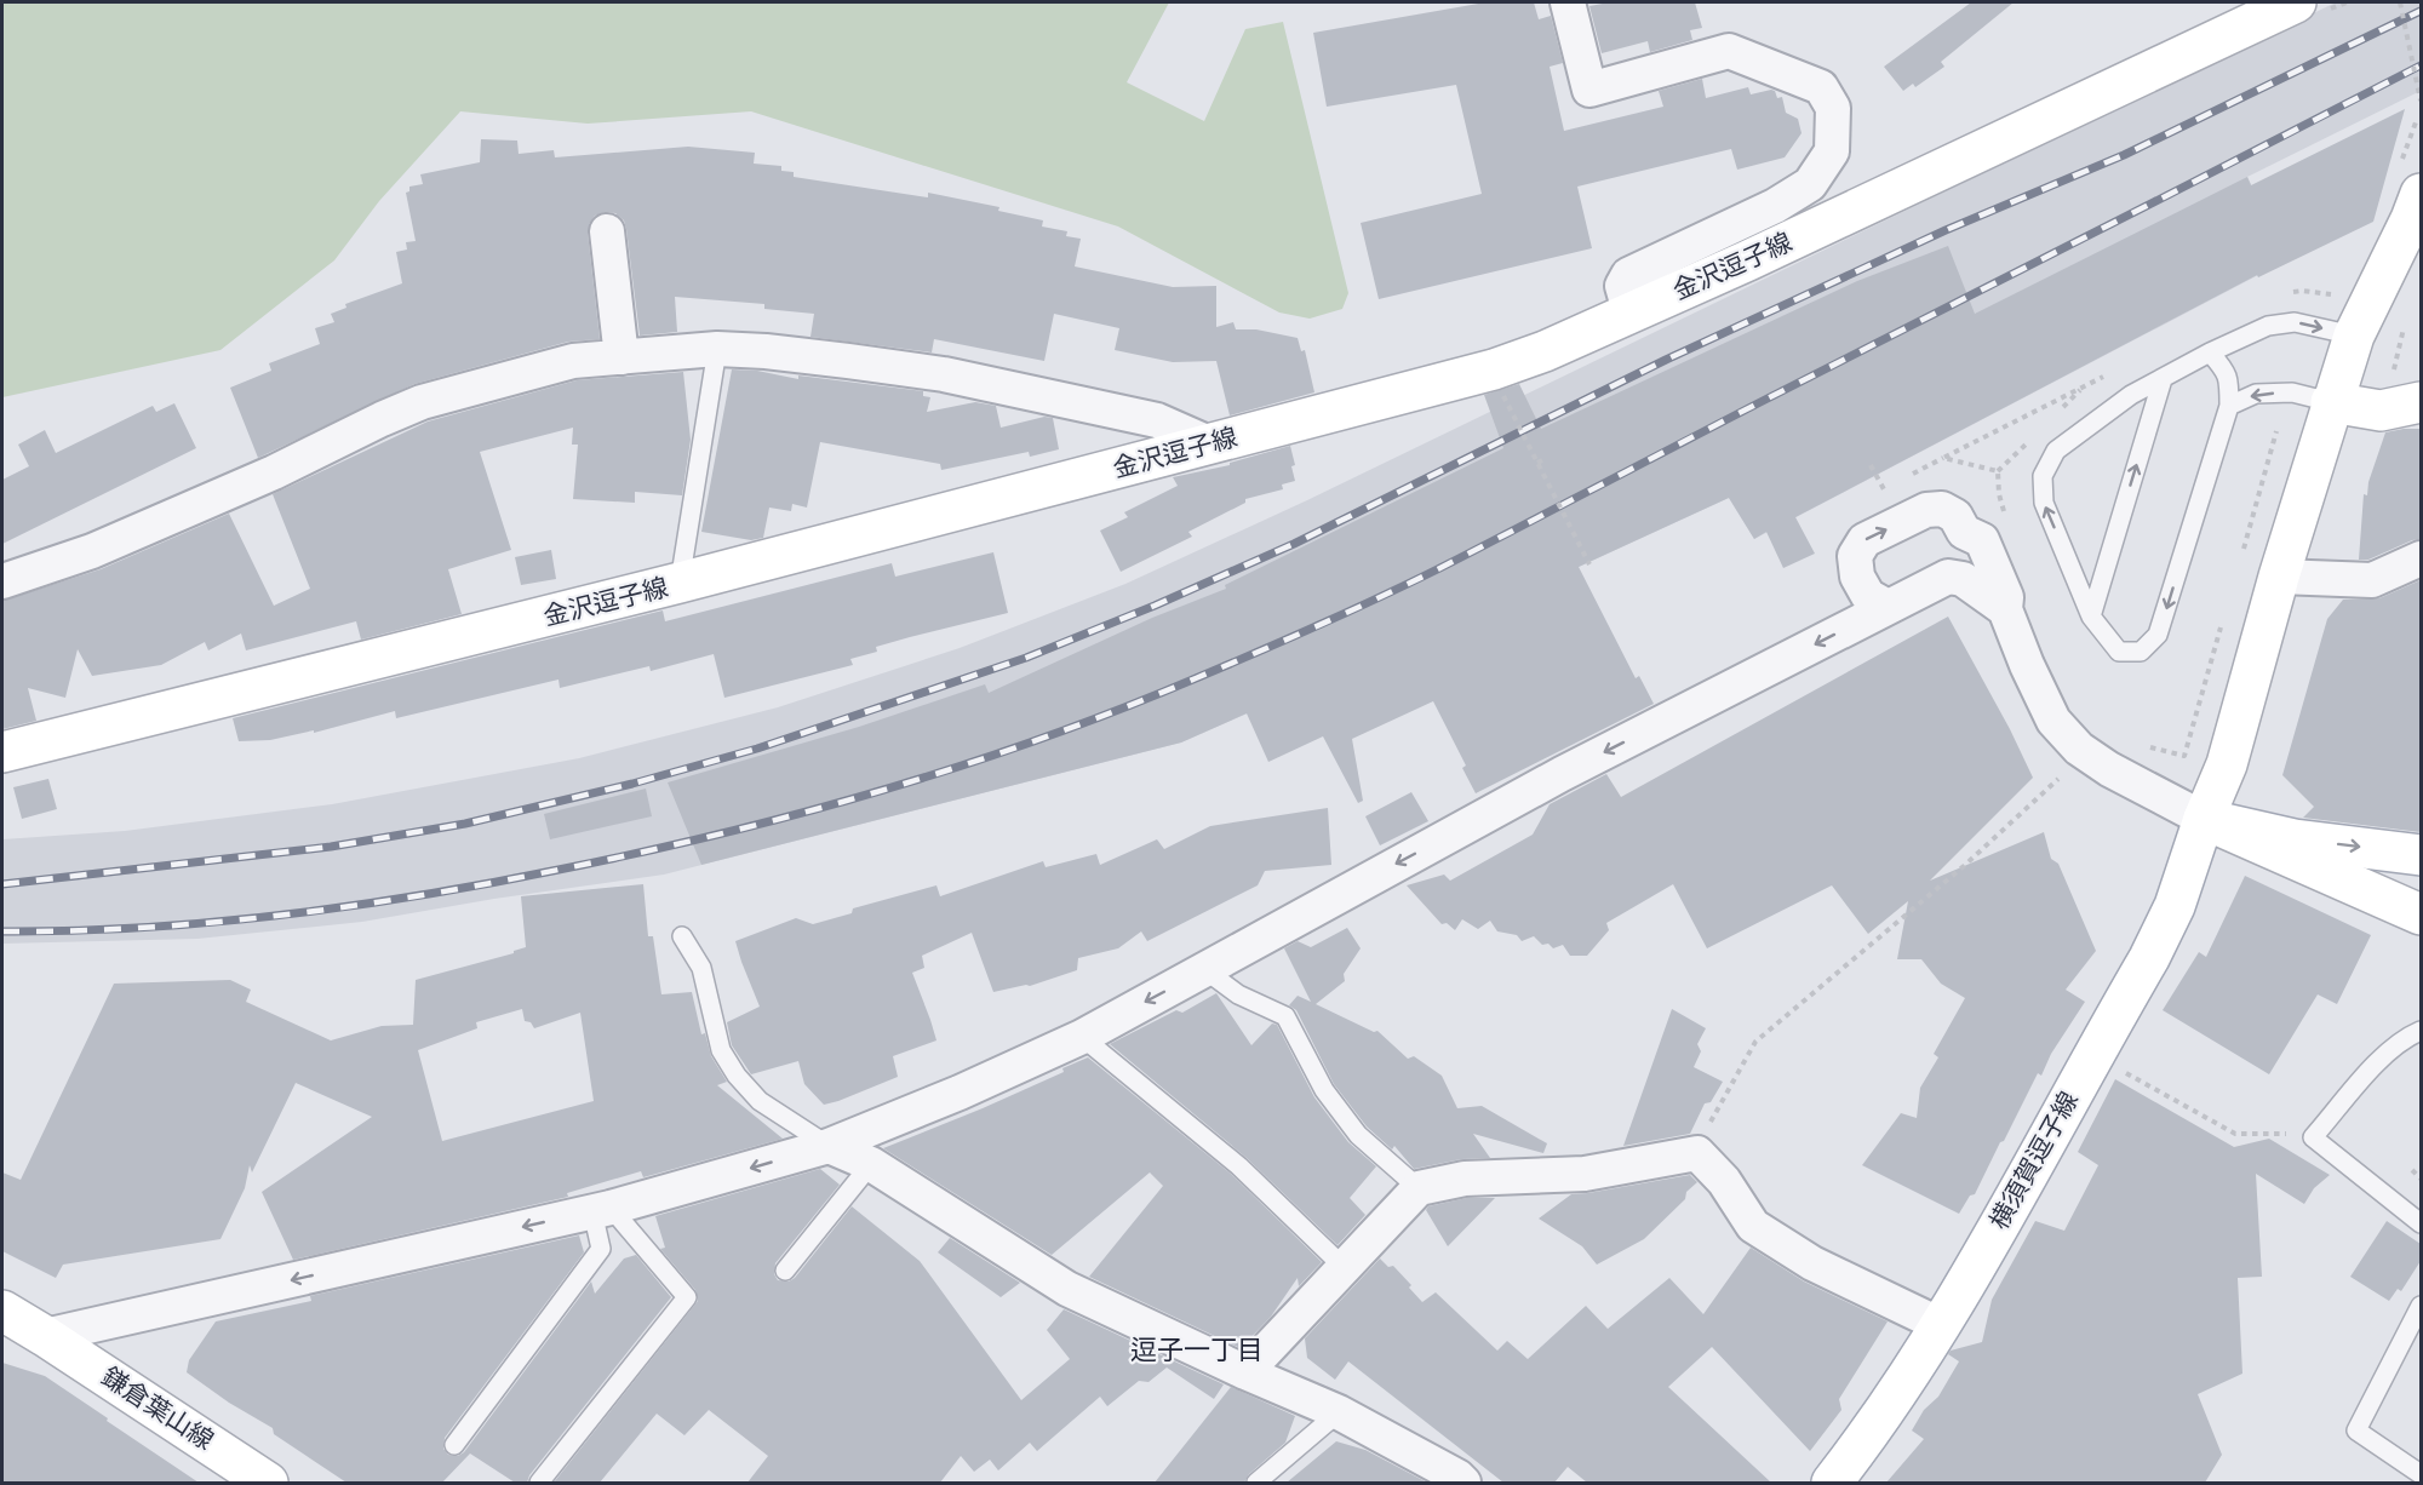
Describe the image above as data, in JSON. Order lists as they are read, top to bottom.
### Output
{
  "streets": {
    "main road": ["金沢逗子線", "横須賀逗子線", "鎌倉葉山線"]
  },
  "districts": ["逗子一丁目"]
}
